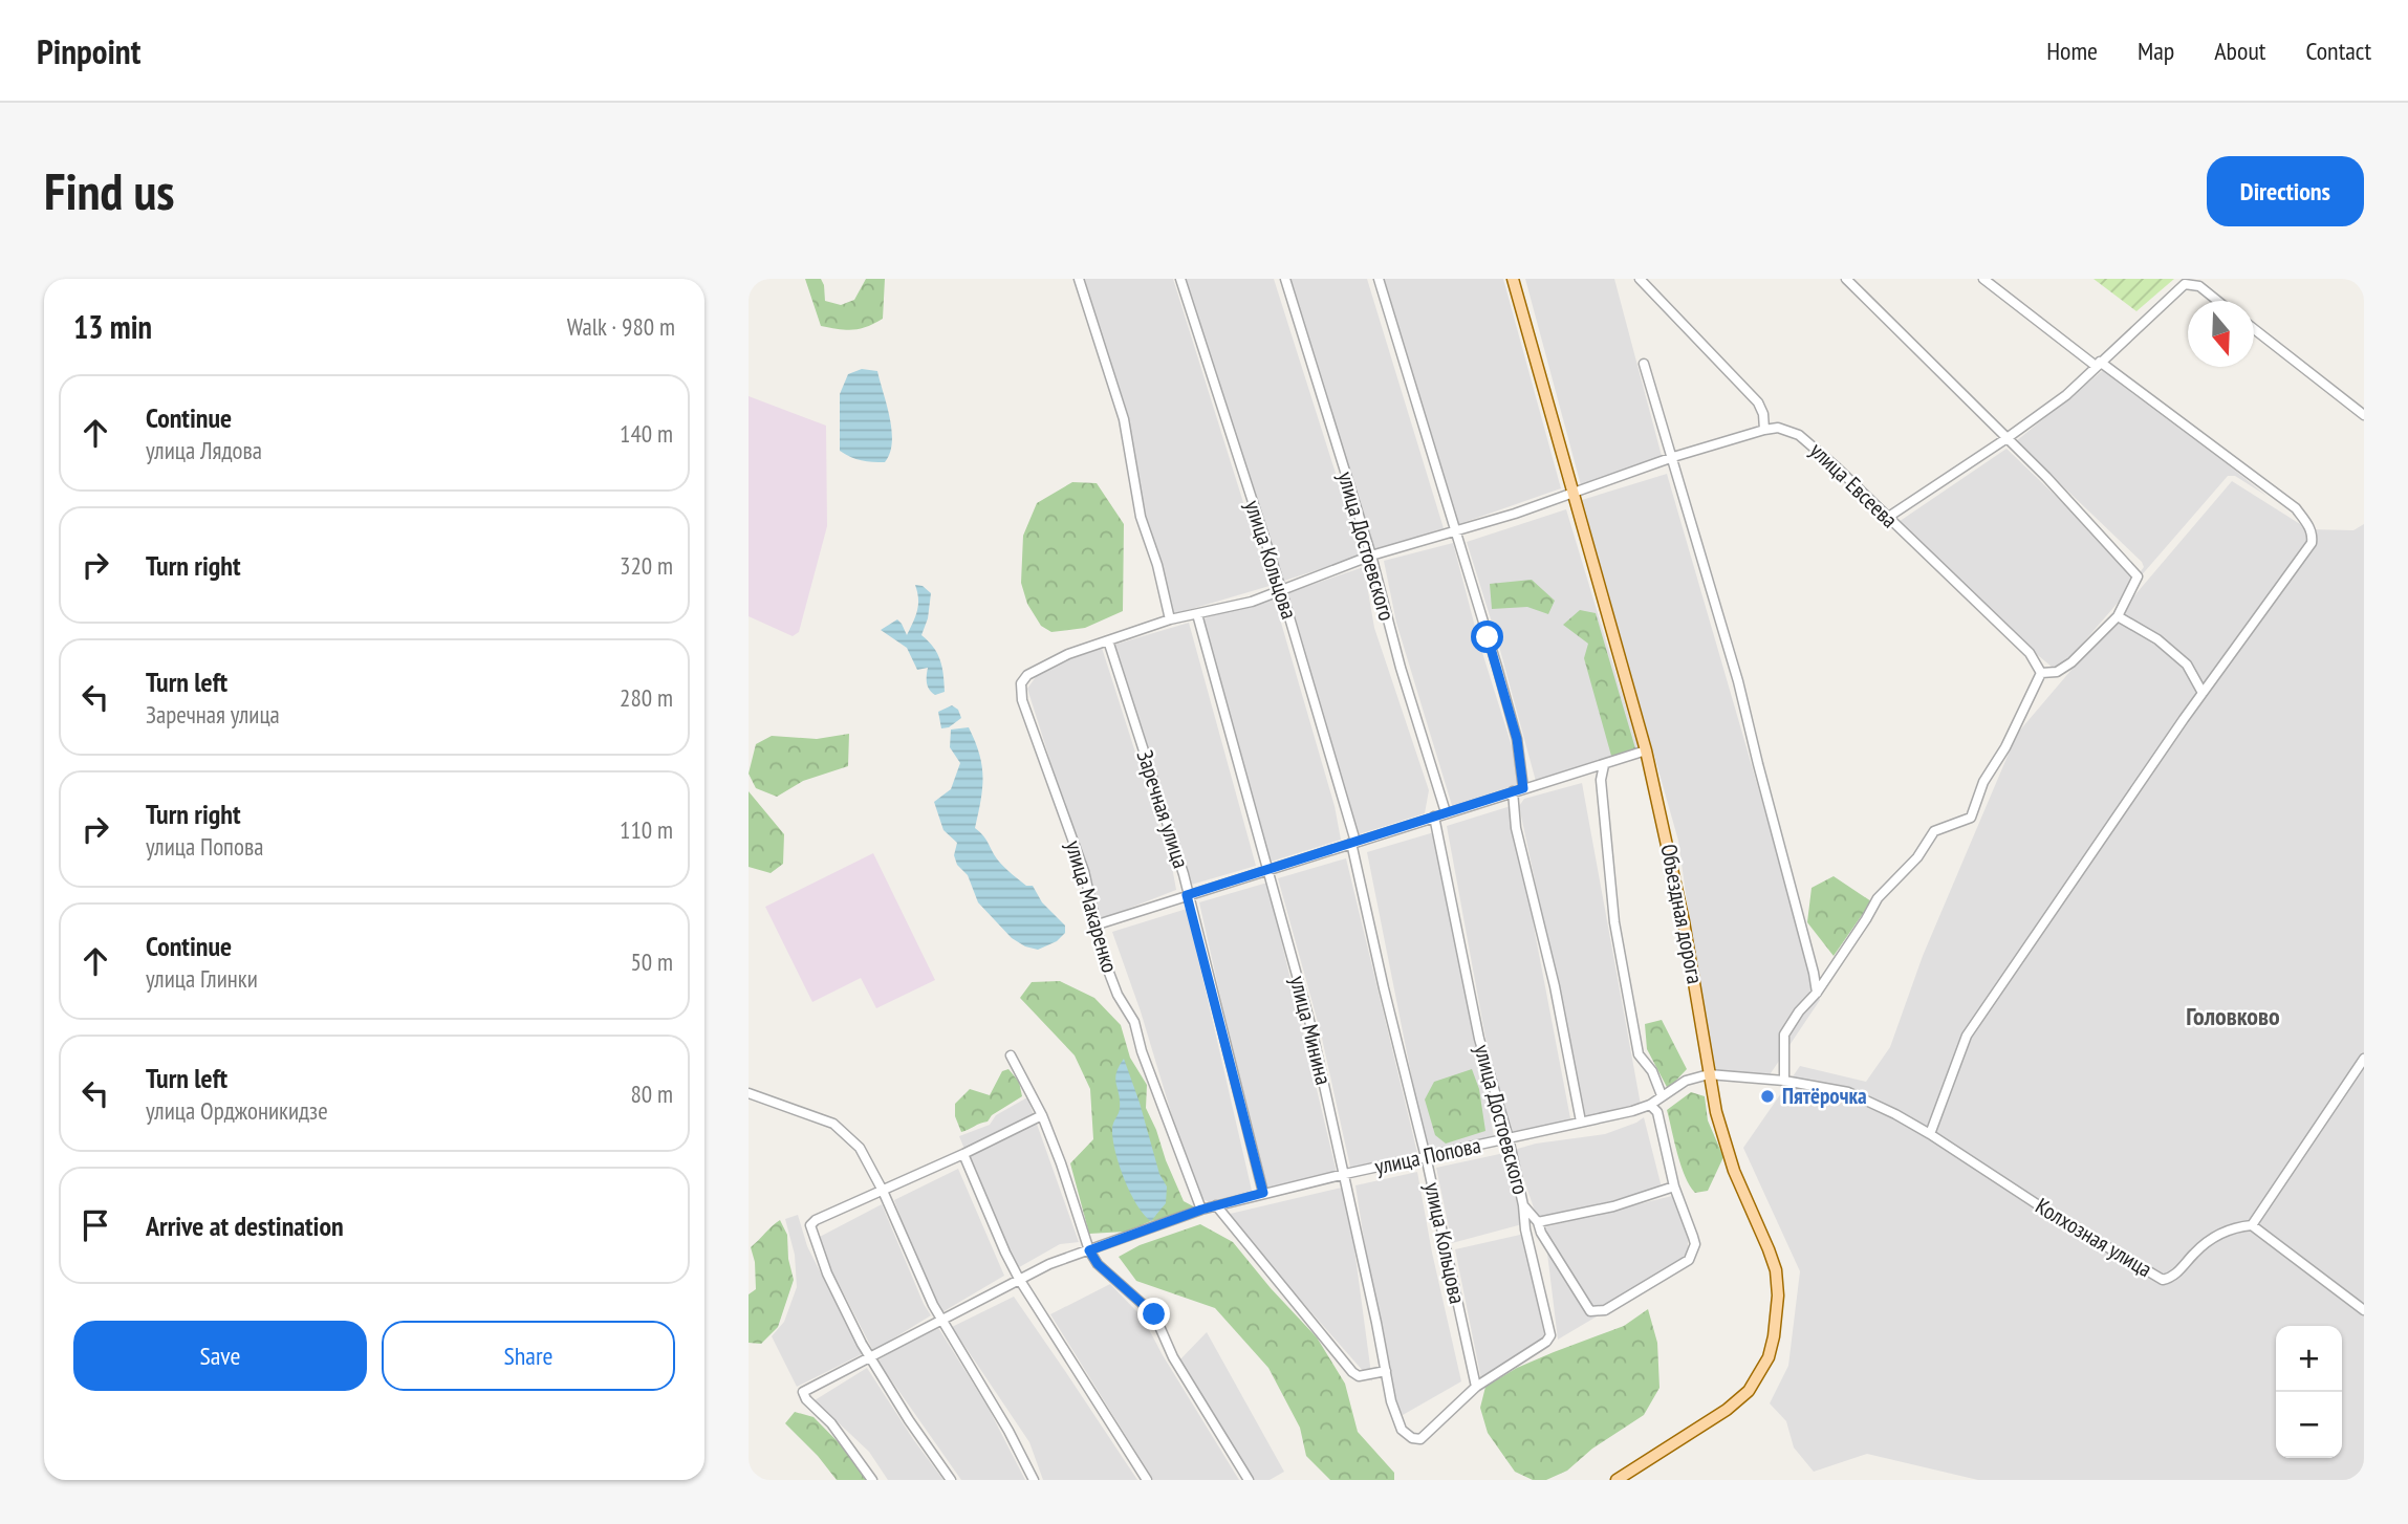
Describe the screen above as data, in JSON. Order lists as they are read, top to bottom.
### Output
{
  "streets": {
    "main road": ["Объездная дорога"],
    "street": [
      "улица Евсеева",
      "улица Достоевского",
      "улица Кольцова",
      "Заречная улица",
      "улица Макаренко",
      "улица Минина",
      "улица Попова",
      "Колхозная улица"
    ]
  },
  "crossings": [
    ["улица Достоевского", "улица Кольцова"],
    ["улица Достоевского", "улица Минина"],
    ["улица Достоевского", "улица Попова"],
    ["улица Кольцова", "улица Минина"],
    ["улица Кольцова", "улица Попова"],
    ["Заречная улица", "улица Макаренко"],
    ["Заречная улица", "улица Попова"],
    ["улица Макаренко", "улица Попова"],
    ["Объездная дорога", "улица Попова"],
    ["Объездная дорога", "Колхозная улица"],
    ["улица Минина", "улица Попова"],
    ["улица Попова", "Колхозная улица"]
  ],
  "districts": ["Головково"],
  "places": ["Пятёрочка"],
  "north": "bottom",
  "page": {
    "header": "Pinpoint",
    "nav": [
      "Home",
      "Map",
      "About",
      "Contact"
    ],
    "buttons": [
      "Directions",
      ["Save", "Share"]
    ],
    "title": "Find us",
    "heading": ["13 min", "Walk · 980 m"],
    "list": [
      ["Continue", "улица Лядова", "140 m"],
      ["Turn right", "320 m"],
      ["Turn left", "Заречная улица", "280 m"],
      ["Turn right", "улица Попова", "110 m"],
      ["Continue", "улица Глинки", "50 m"],
      ["Turn left", "улица Орджоникидзе", "80 m"],
      "Arrive at destination"
    ],
    "map_buttons": ["+", "−"]
  }
}
